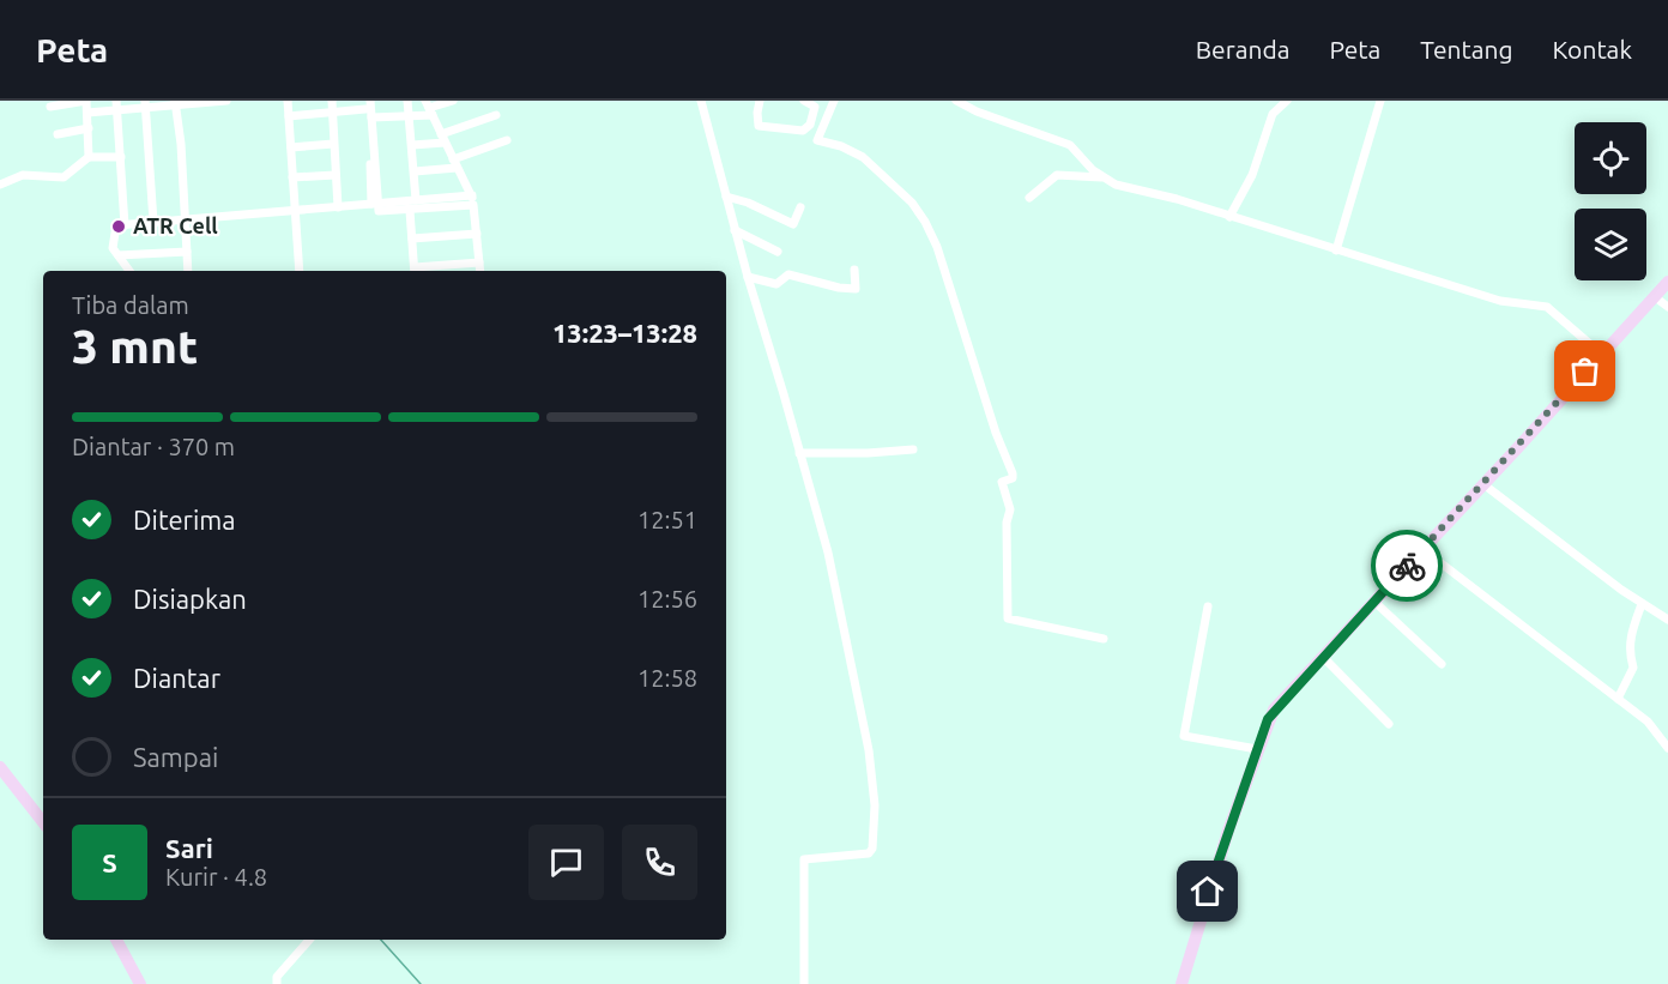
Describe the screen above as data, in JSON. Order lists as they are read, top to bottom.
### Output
{
  "places": ["ATR Cell"],
  "page": {
    "header": "Peta",
    "nav": [
      "Beranda",
      "Peta",
      "Tentang",
      "Kontak"
    ],
    "heading": ["3 mnt", "Tiba dalam", "13:23–13:28"],
    "panel": ["Sari", "Kurir · 4.8"],
    "bar": "Diantar · 370 m",
    "list": [
      ["Diterima", "12:51"],
      ["Disiapkan", "12:56"],
      ["Diantar", "12:58"],
      "Sampai"
    ],
    "round": "S"
  }
}
